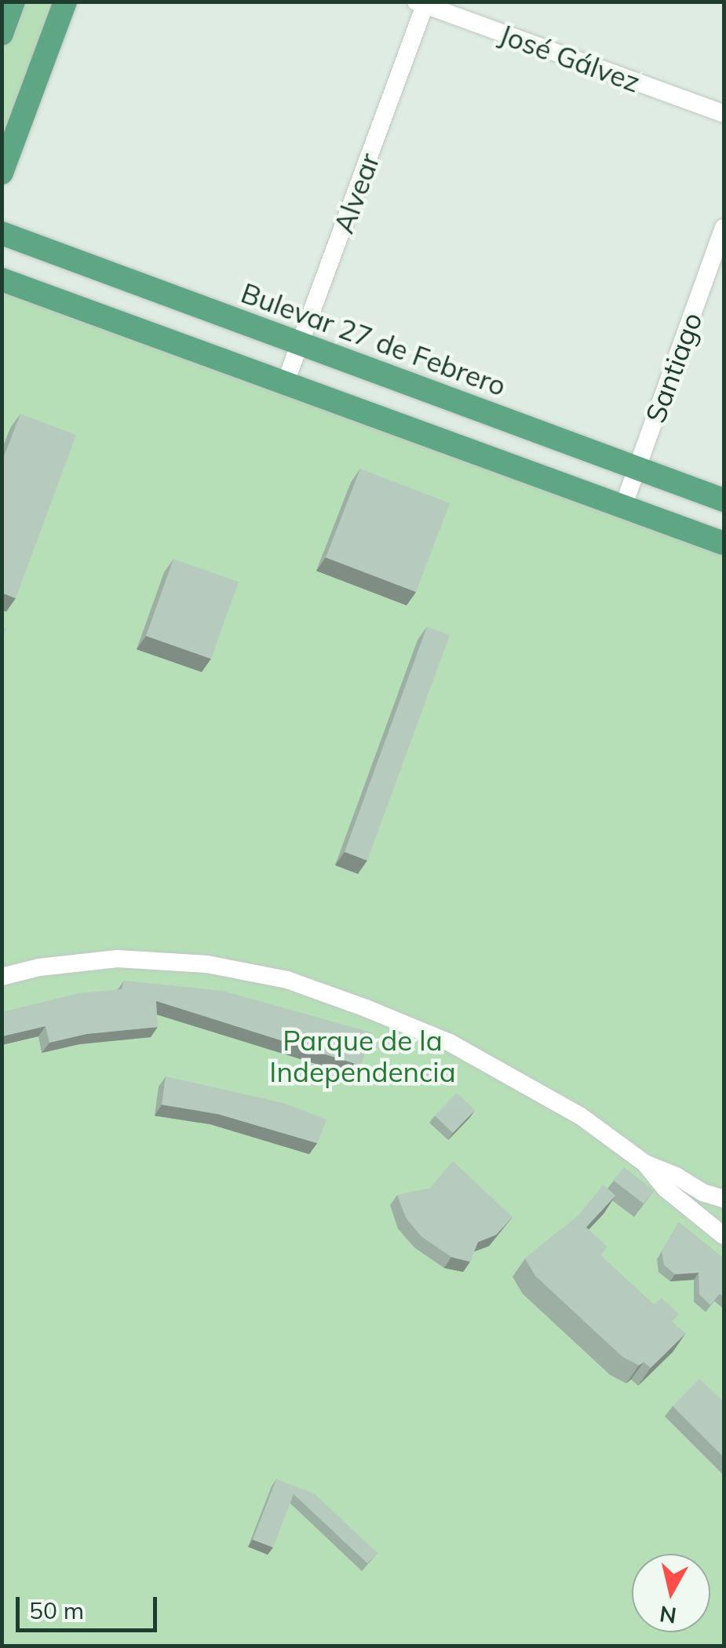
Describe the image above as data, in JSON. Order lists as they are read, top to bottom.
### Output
{
  "streets": {
    "main road": ["Bulevar 27 de Febrero"],
    "street": ["José Gálvez", "Alvear", "Santiago"]
  },
  "crossings": [
    ["José Gálvez", "Alvear"],
    ["Alvear", "Bulevar 27 de Febrero"],
    ["Bulevar 27 de Febrero", "Santiago"]
  ],
  "parks": ["Parque de la Independencia"],
  "scale_bar": "50 m",
  "north": "bottom"
}
